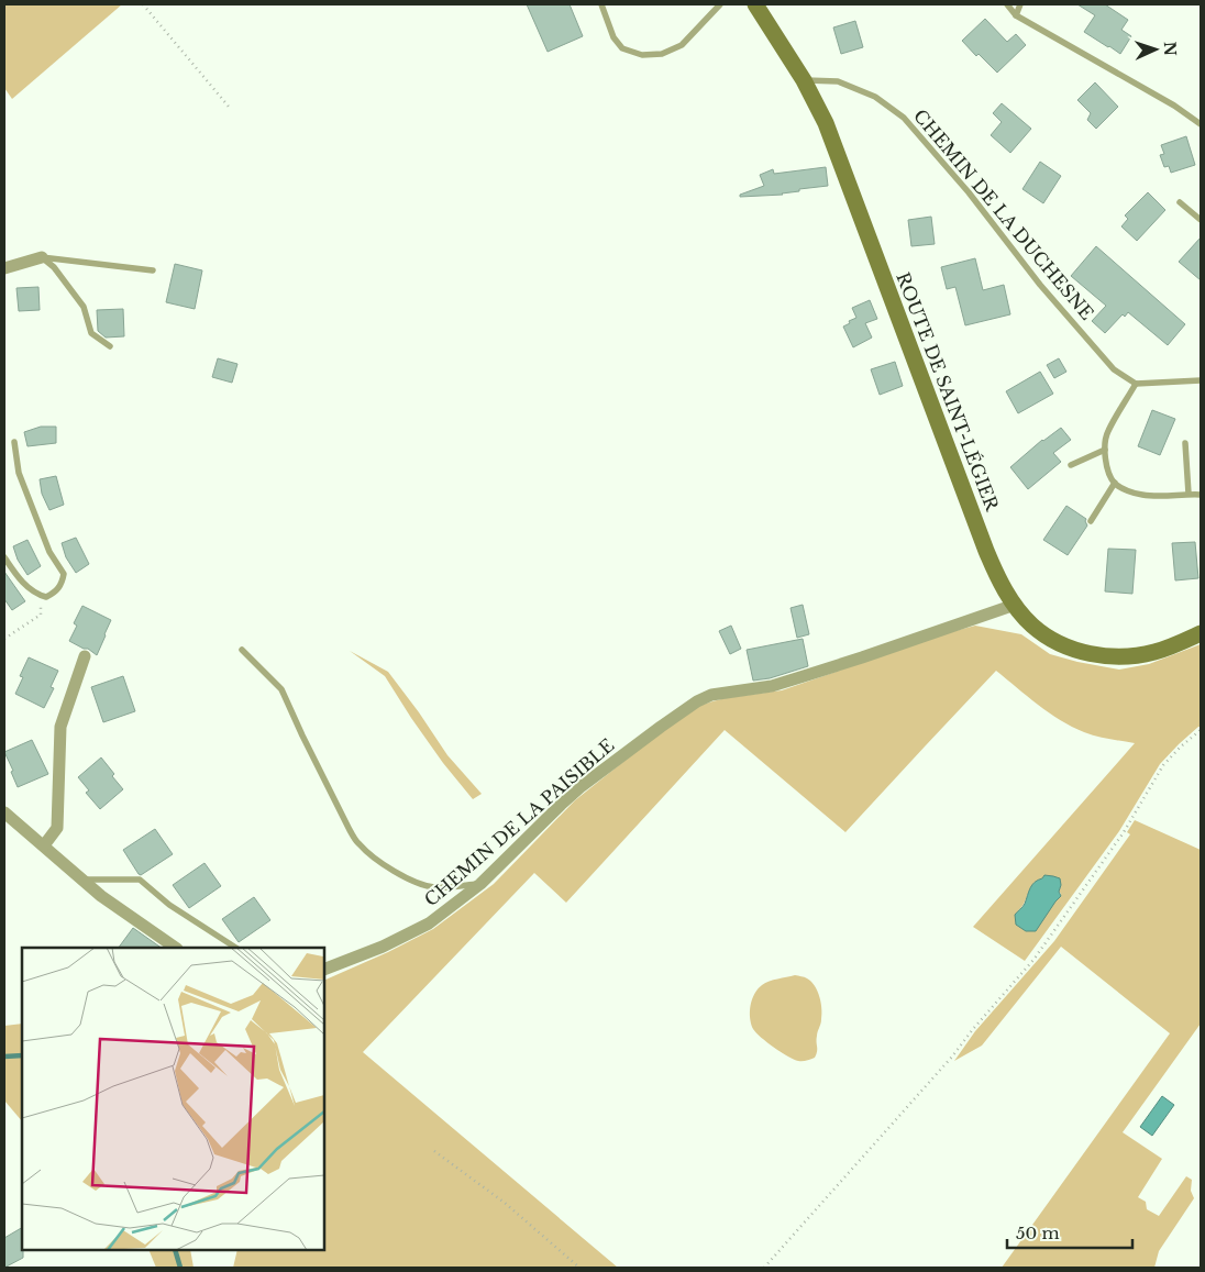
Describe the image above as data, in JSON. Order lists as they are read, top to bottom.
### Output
{
  "streets": {
    "main road": ["ROUTE DE SAINT-LÉGIER"],
    "street": ["CHEMIN DE LA PAISIBLE"],
    "lane": ["CHEMIN DE LA DUCHESNE"]
  },
  "crossings": [
    ["CHEMIN DE LA DUCHESNE", "ROUTE DE SAINT-LÉGIER"],
    ["ROUTE DE SAINT-LÉGIER", "CHEMIN DE LA PAISIBLE"]
  ],
  "scale_bar": "50 m",
  "north": "right"
}
